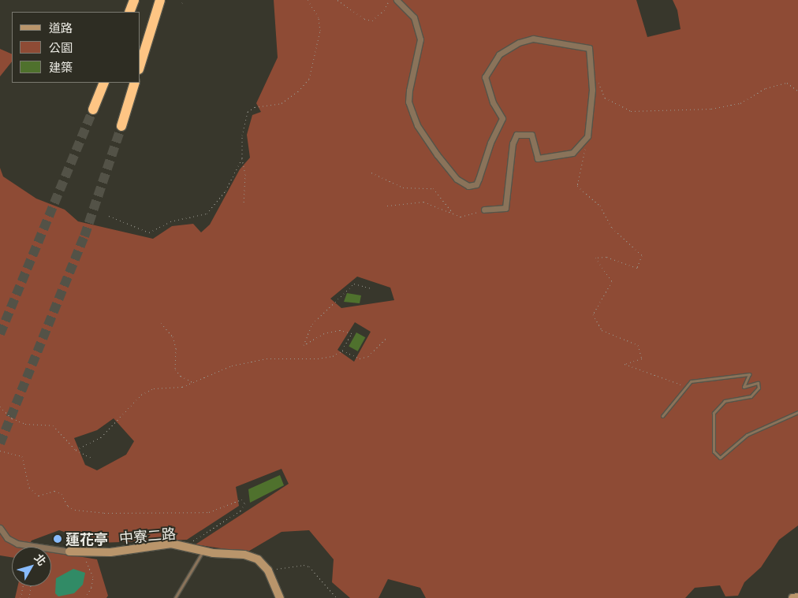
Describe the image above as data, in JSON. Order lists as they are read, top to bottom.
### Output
{
  "streets": {
    "street": ["中寮二路"]
  },
  "places": ["蓮花亭"],
  "legend": ["道路", "公園", "建築"],
  "north": "top right"
}
